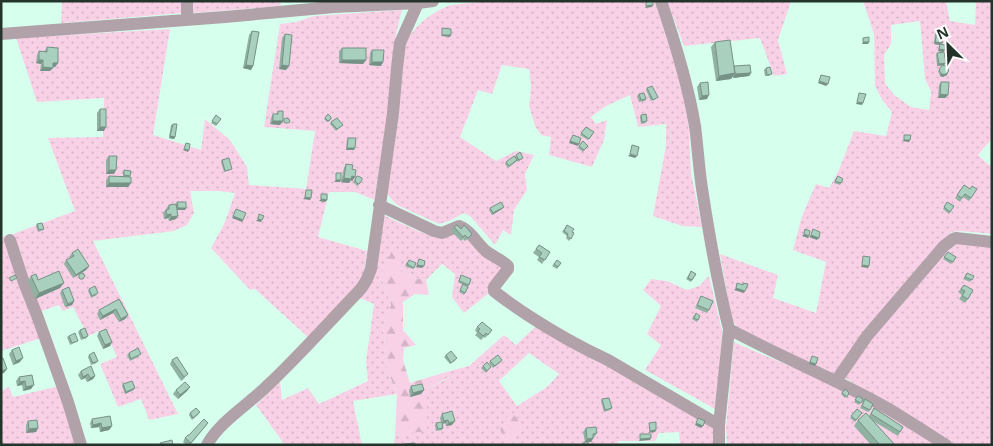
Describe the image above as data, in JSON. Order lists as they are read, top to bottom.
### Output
{
  "north": "top left"
}
